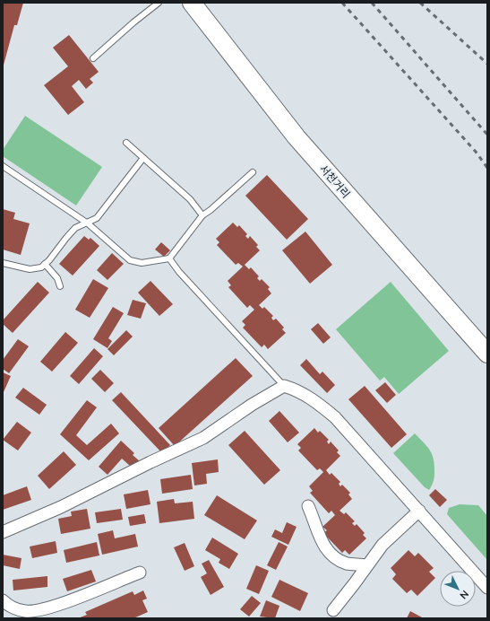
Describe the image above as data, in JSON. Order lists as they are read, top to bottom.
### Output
{
  "streets": {
    "main road": ["서천거리"]
  },
  "north": "bottom right"
}
